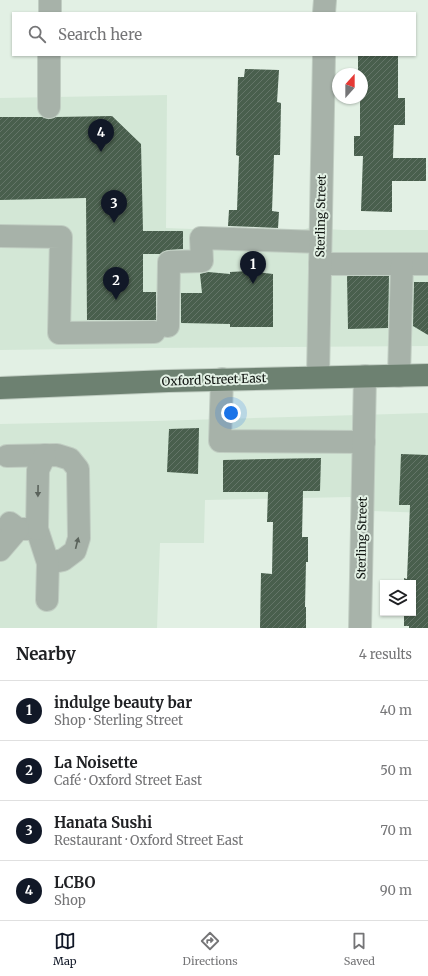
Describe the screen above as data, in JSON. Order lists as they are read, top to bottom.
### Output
{
  "streets": {
    "main road": ["Oxford Street East"],
    "street": ["Sterling Street"]
  },
  "crossings": [
    ["Sterling Street", "Oxford Street East"]
  ],
  "north": "top",
  "page": {
    "search": "Search here",
    "pins": [
      "4",
      "3",
      "1",
      "2"
    ],
    "heading": ["Nearby", "4 results"],
    "list": [
      {
        "mark": "1",
        "name": "indulge beauty bar",
        "note": "Shop · Sterling Street",
        "value": "40 m"
      },
      {
        "mark": "2",
        "name": "La Noisette",
        "note": "Café · Oxford Street East",
        "value": "50 m"
      },
      {
        "mark": "3",
        "name": "Hanata Sushi",
        "note": "Restaurant · Oxford Street East",
        "value": "70 m"
      },
      {
        "mark": "4",
        "name": "LCBO",
        "note": "Shop",
        "value": "90 m"
      }
    ],
    "nav": ["Map", "Directions", "Saved"]
  }
}
